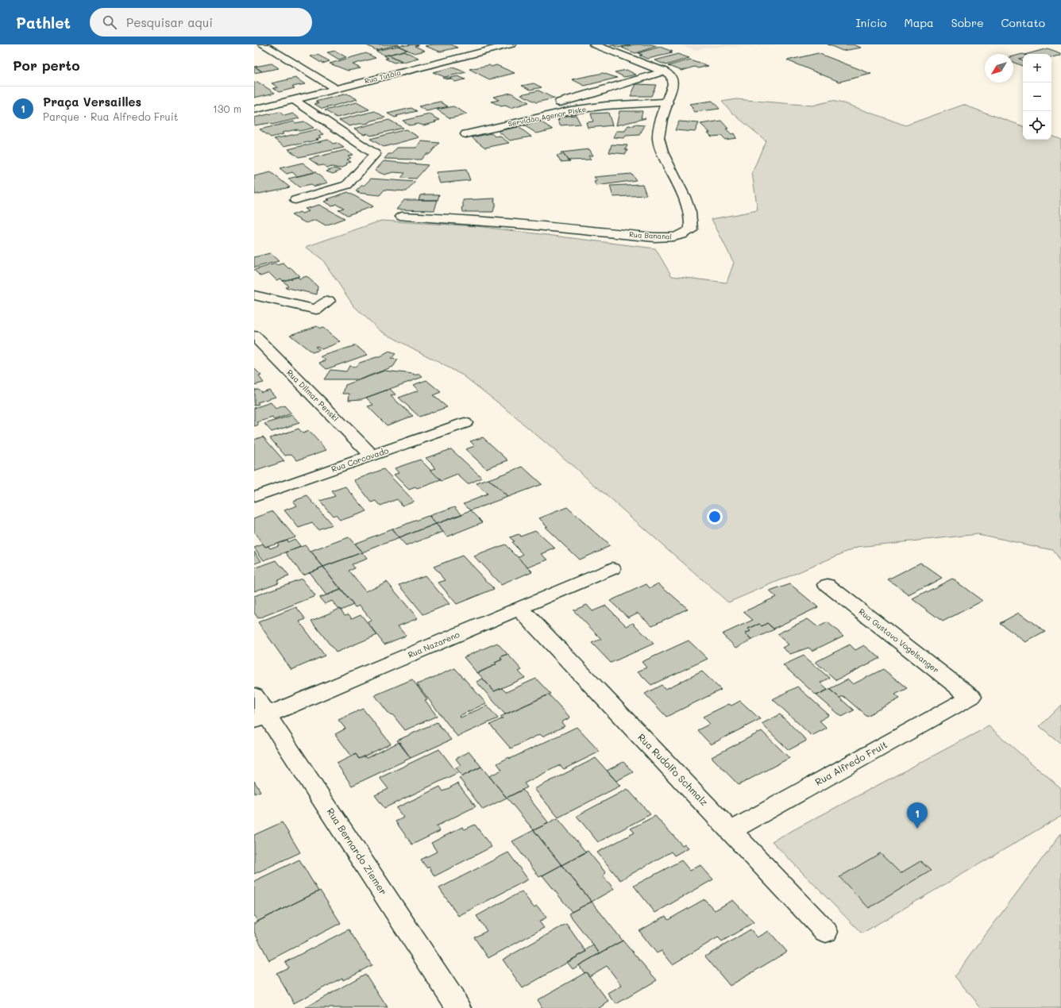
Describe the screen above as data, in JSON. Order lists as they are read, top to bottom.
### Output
{
  "streets": {
    "street": [
      "Rua Tutóia",
      "Servidão Agenor Piske",
      "Rua Bananal",
      "Rua Dilmar Penski",
      "Rua Corcovado",
      "Rua Gustavo Vogelsanger",
      "Rua Nazareno",
      "Rua Alfredo Fruit",
      "Rua Rudolfo Schmalz",
      "Rua Bernardo Ziemer"
    ]
  },
  "crossings": [
    ["Servidão Agenor Piske", "Rua Bananal"],
    ["Rua Dilmar Penski", "Rua Corcovado"],
    ["Rua Gustavo Vogelsanger", "Rua Alfredo Fruit"],
    ["Rua Nazareno", "Rua Rudolfo Schmalz"],
    ["Rua Nazareno", "Rua Bernardo Ziemer"],
    ["Rua Alfredo Fruit", "Rua Rudolfo Schmalz"]
  ],
  "north": "bottom left",
  "page": {
    "header": "Pathlet",
    "search": "Pesquisar aqui",
    "nav": [
      "Início",
      "Mapa",
      "Sobre",
      "Contato"
    ],
    "heading": "Por perto",
    "map_buttons": ["+", "−"],
    "list": [
      {
        "mark": "1",
        "name": "Praça Versailles",
        "note": "Parque · Rua Alfredo Fruit",
        "value": "130 m"
      }
    ],
    "pins": "1"
  }
}
